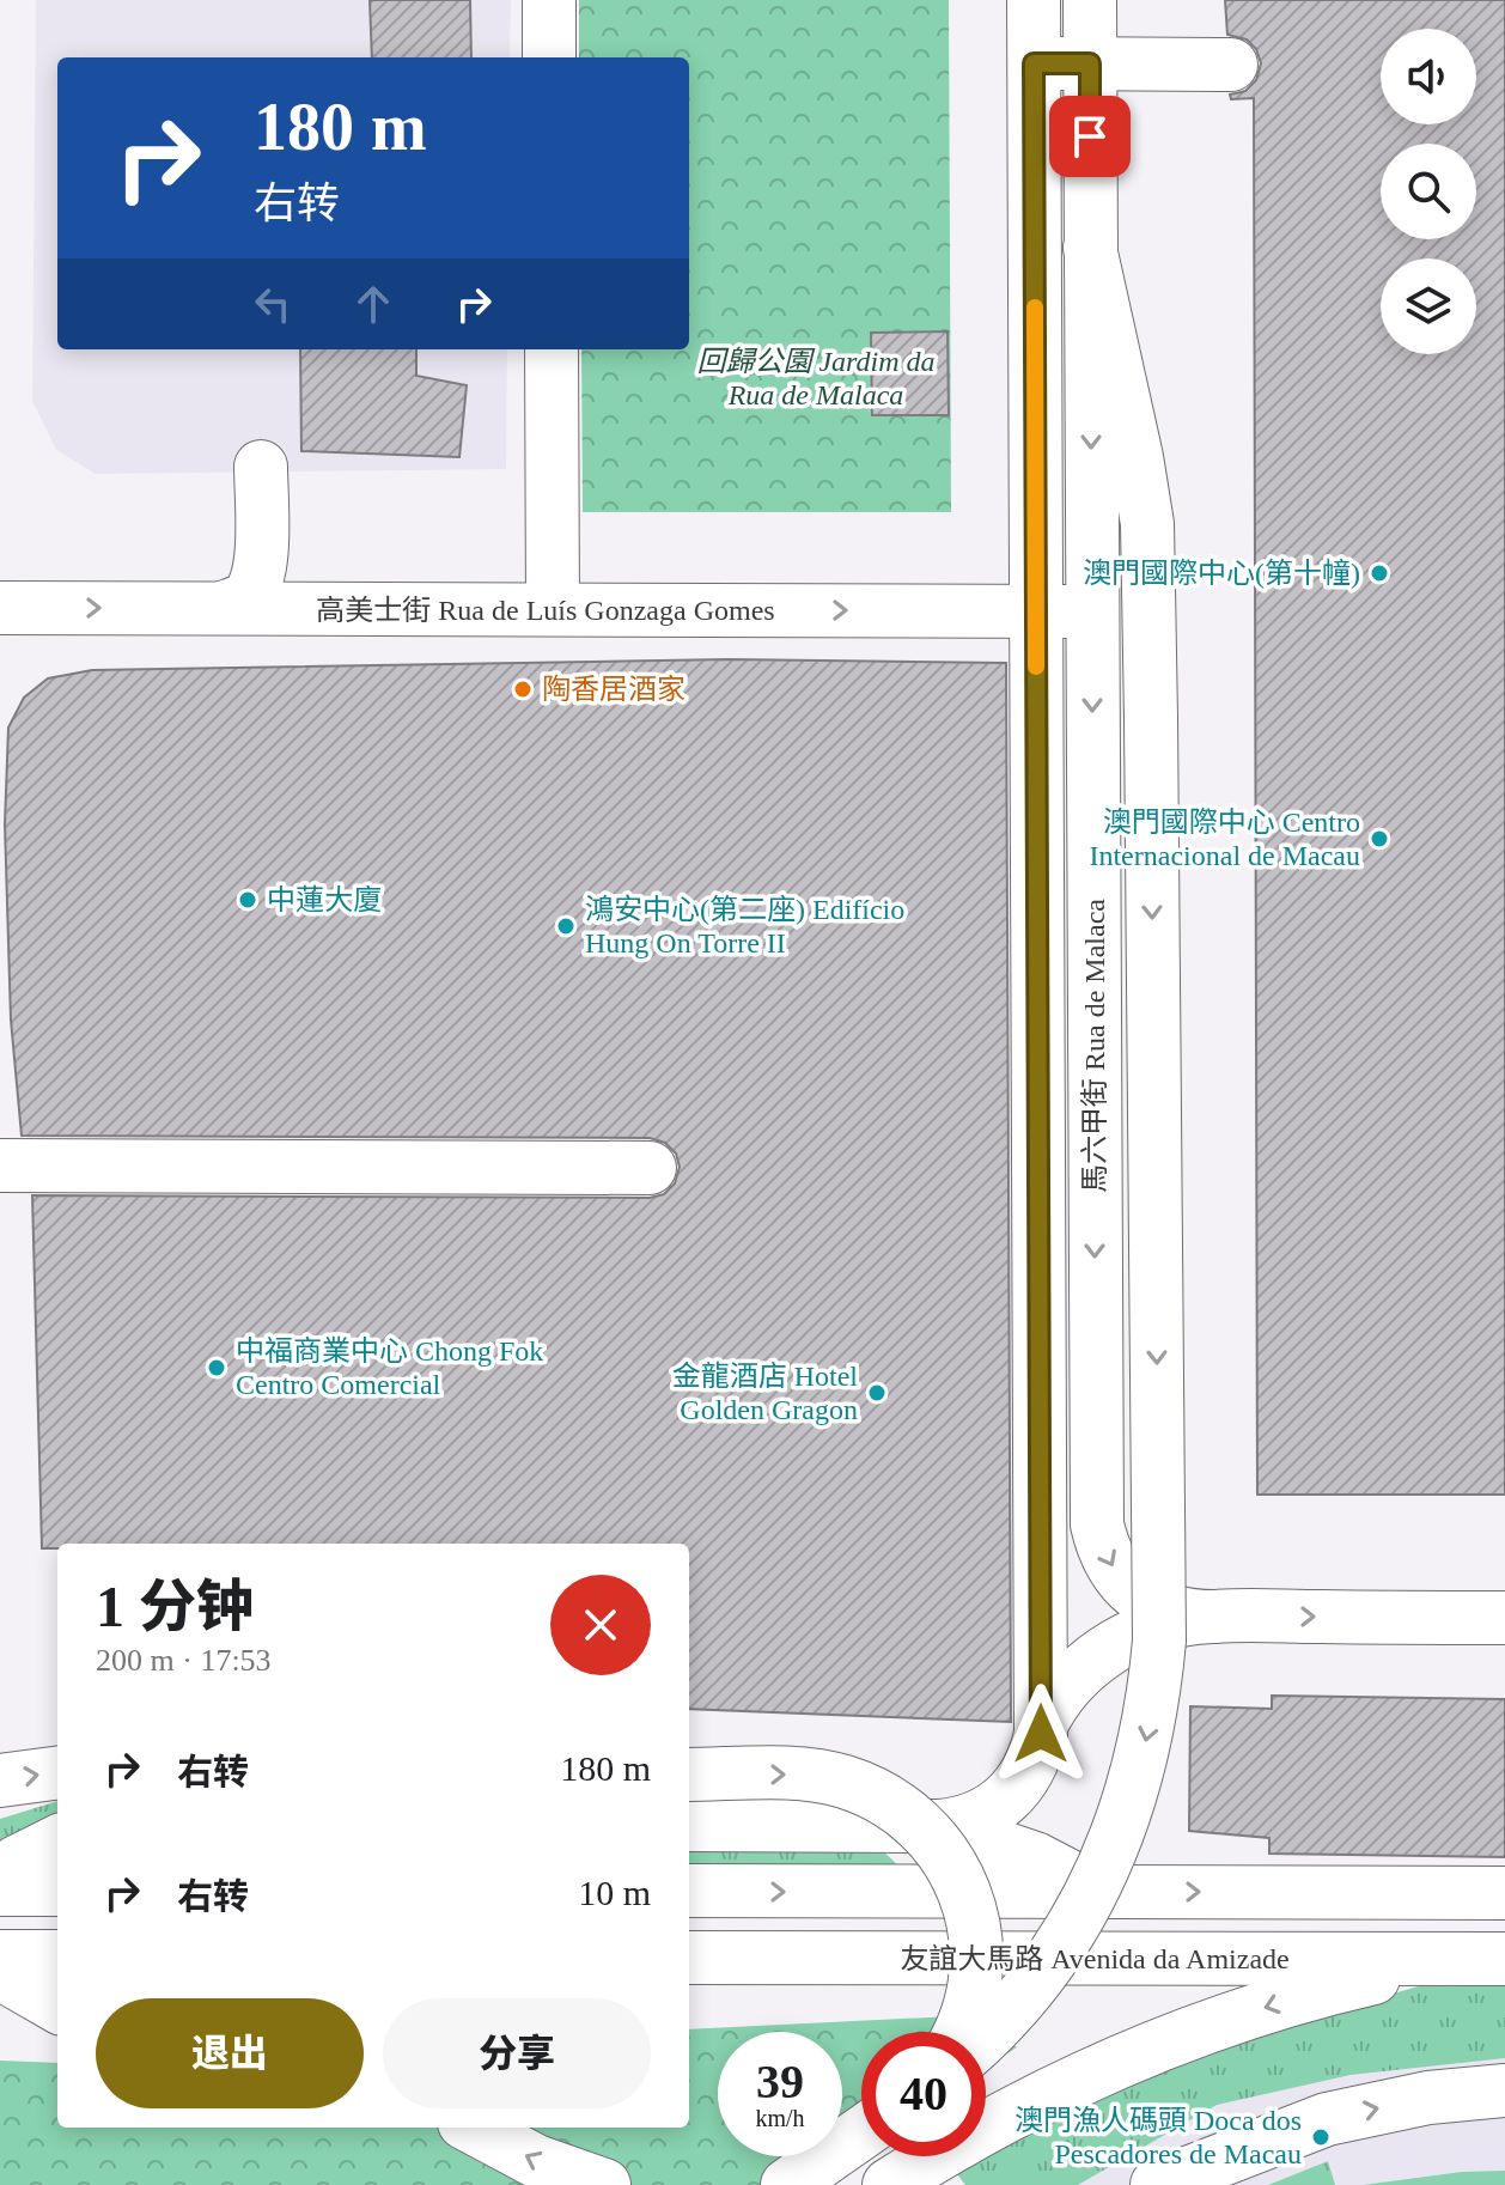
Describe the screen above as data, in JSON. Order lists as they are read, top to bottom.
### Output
{
  "streets": {
    "main road": ["高美士街 Rua de Luís Gonzaga Gomes", "馬六甲街 Rua de Malaca", "友誼大馬路 Avenida da Amizade"]
  },
  "crossings": [
    ["高美士街 Rua de Luís Gonzaga Gomes", "馬六甲街 Rua de Malaca"]
  ],
  "one_way": ["高美士街 Rua de Luís Gonzaga Gomes"],
  "parks": ["回歸公園 Jardim da Rua de Malaca"],
  "places": [
    "澳門國際中心(第十幢)",
    "陶香居酒家",
    "澳門國際中心 Centro Internacional de Macau",
    "中蓮大廈",
    "鴻安中心(第二座) Edifício Hung On Torre II",
    "中福商業中心 Chong Fok Centro Comercial",
    "金龍酒店 Hotel Golden Gragon",
    "澳門漁人碼頭 Doca dos Pescadores de Macau"
  ],
  "page": {
    "turn": ["180 m", "右转"],
    "heading": ["1 分钟", "200 m · 17:53"],
    "list": [
      {
        "name": "右转",
        "value": "180 m"
      },
      {
        "name": "右转",
        "value": "10 m"
      }
    ],
    "buttons": ["退出", "分享"],
    "speed": "39 km/h",
    "limit": "40"
  }
}
